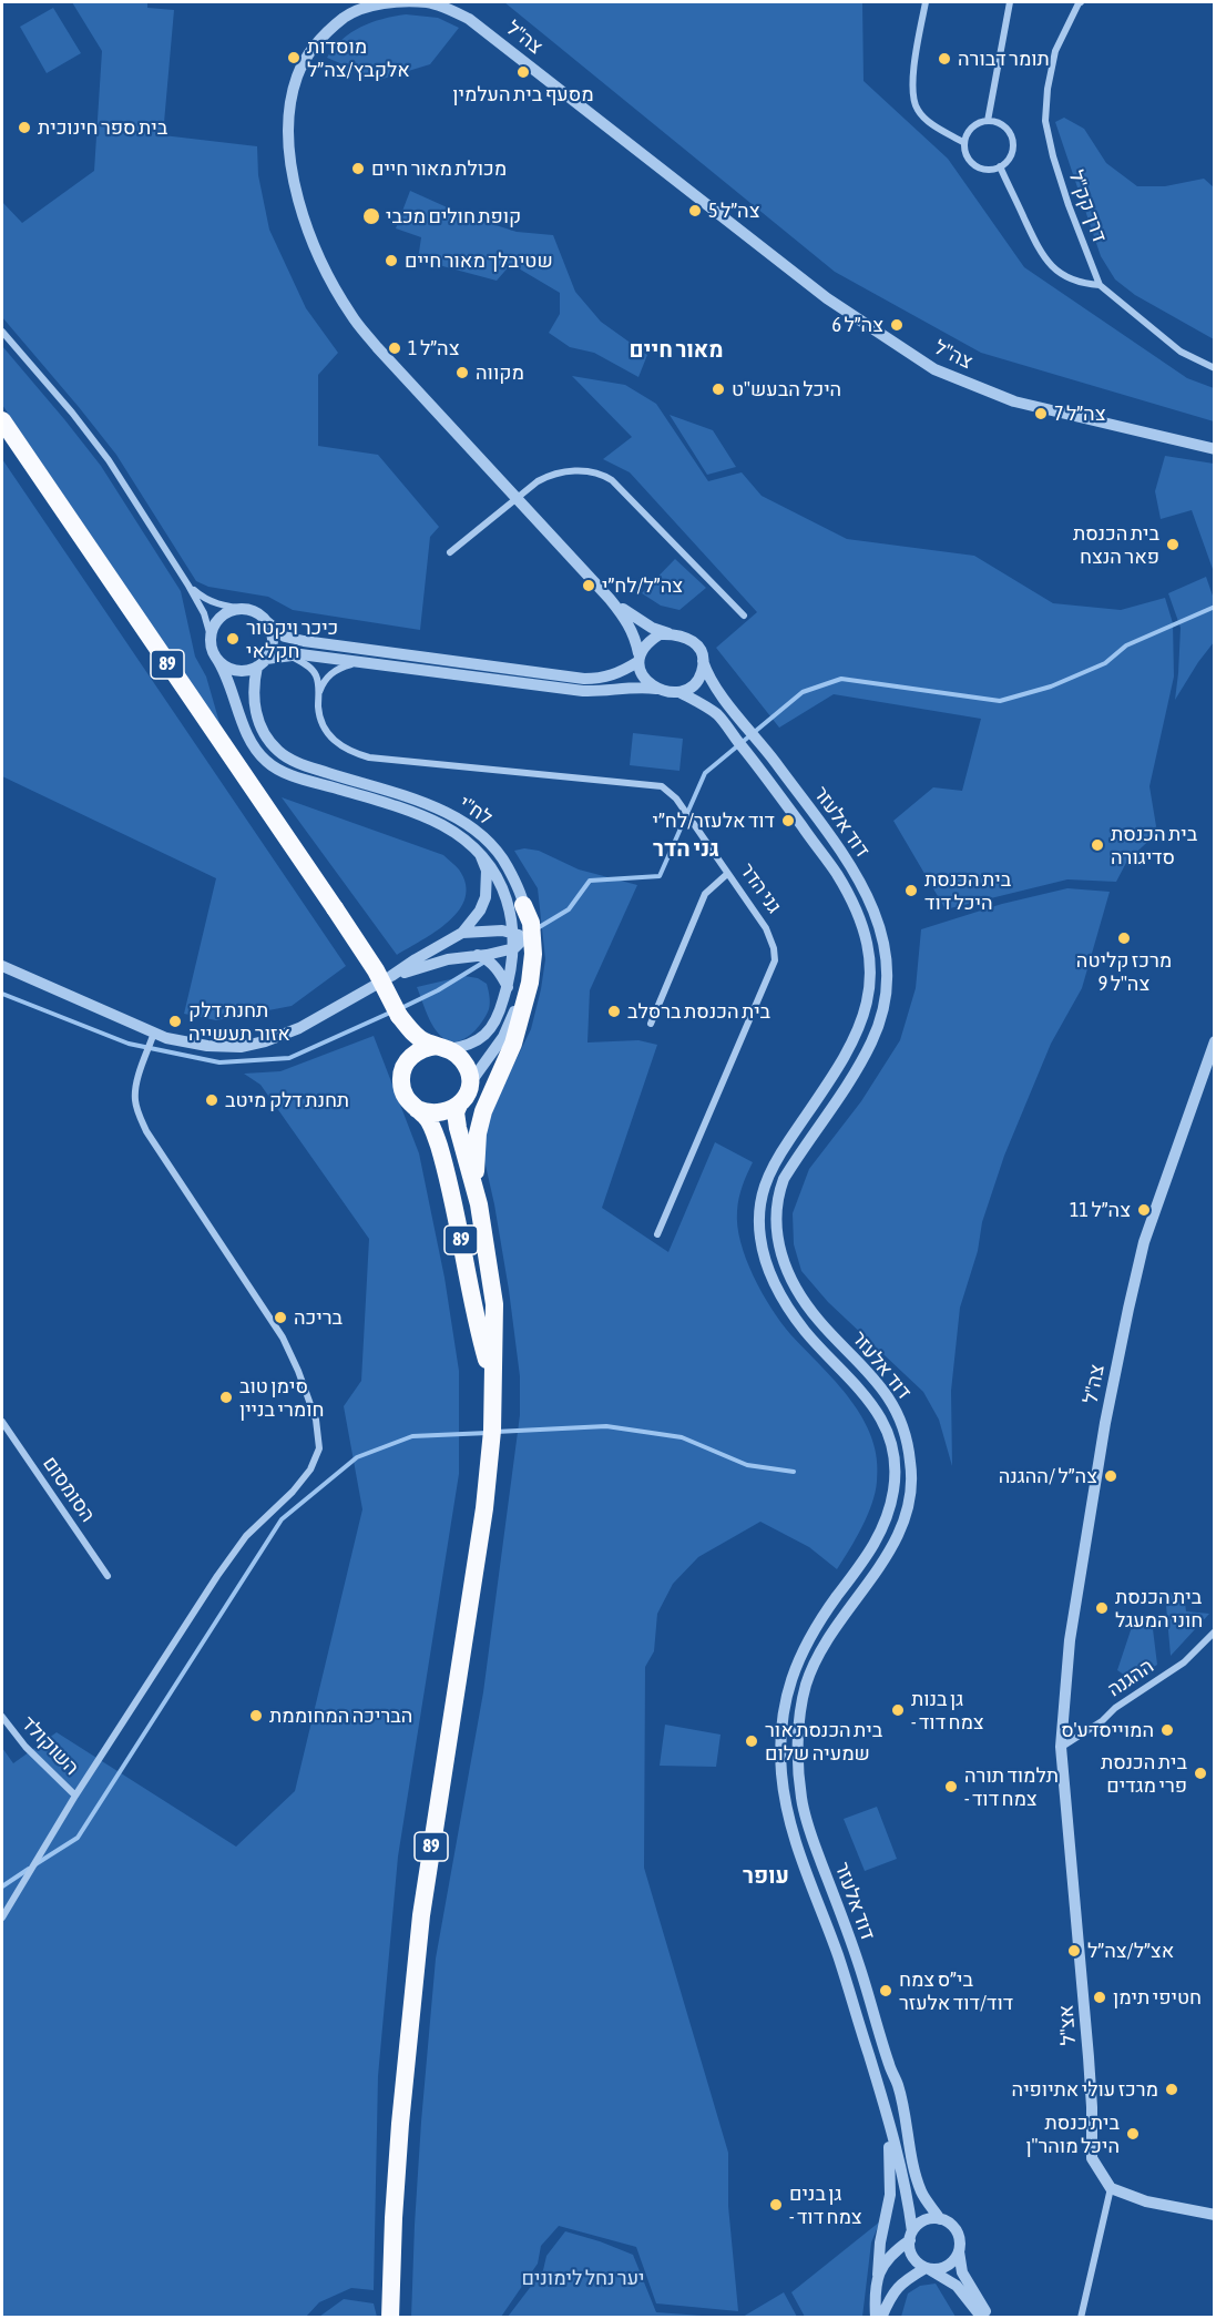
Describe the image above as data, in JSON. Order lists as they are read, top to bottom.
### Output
{
  "streets": {
    "highway": ["89"],
    "street": [
      "צה\"ל",
      "דרך קק\"ל",
      "לח\"י",
      "דוד אלעזר",
      "גני הדר",
      "הסומסום",
      "ההגנה",
      "השוקולד",
      "אצ\"ל"
    ]
  },
  "crossings": [
    ["צה\"ל", "דוד אלעזר"],
    ["צה\"ל", "ההגנה"],
    ["צה\"ל", "אצ\"ל"],
    ["89", "לח\"י"],
    ["ההגנה", "אצ\"ל"]
  ],
  "districts": ["מאור חיים", "גני הדר", "עופר"],
  "parks": ["יער נחל לימונים"],
  "places": [
    "מוסדות אלקבץ/צה״ל",
    "תומר דבורה",
    "מסעף בית העלמין",
    "בית ספר חינוכית",
    "מכולת מאור חיים",
    "צה״ל 5",
    "קופת חולים מכבי",
    "שטיבלך מאור חיים",
    "צה״ל 6",
    "צה״ל 1",
    "מקווה",
    "היכל הבעש\"ט",
    "צה״ל 7",
    "בית הכנסת פאר הנצח",
    "צה״ל/לח״י",
    "כיכר ויקטור חקלאי",
    "דוד אלעזר/לח״י",
    "בית הכנסת סדיגורה",
    "בית הכנסת היכל דוד",
    "מרכז קליטה צה\"ל 9",
    "בית הכנסת ברסלב",
    "תחנת דלק אזור תעשייה",
    "תחנת דלק מיטב",
    "צה״ל 11",
    "בריכה",
    "סימן טוב חומרי בניין",
    "צה״ל /ההגנה",
    "בית הכנסת חוני המעגל",
    "גן בנות - צמח דוד",
    "הבריכה המחוממת",
    "המוייסדע'ס",
    "בית הכנסת אור שמעיה שלום",
    "בית הכנסת פרי מגדים",
    "תלמוד תורה - צמח דוד",
    "אצ״ל/צה״ל",
    "בי״ס צמח דוד/דוד אלעזר",
    "חטיפי תימן",
    "מרכז עולי אתיופיה",
    "בית כנסת היכל מוהר\"ן",
    "גן בנים - צמח דוד"
  ]
}
